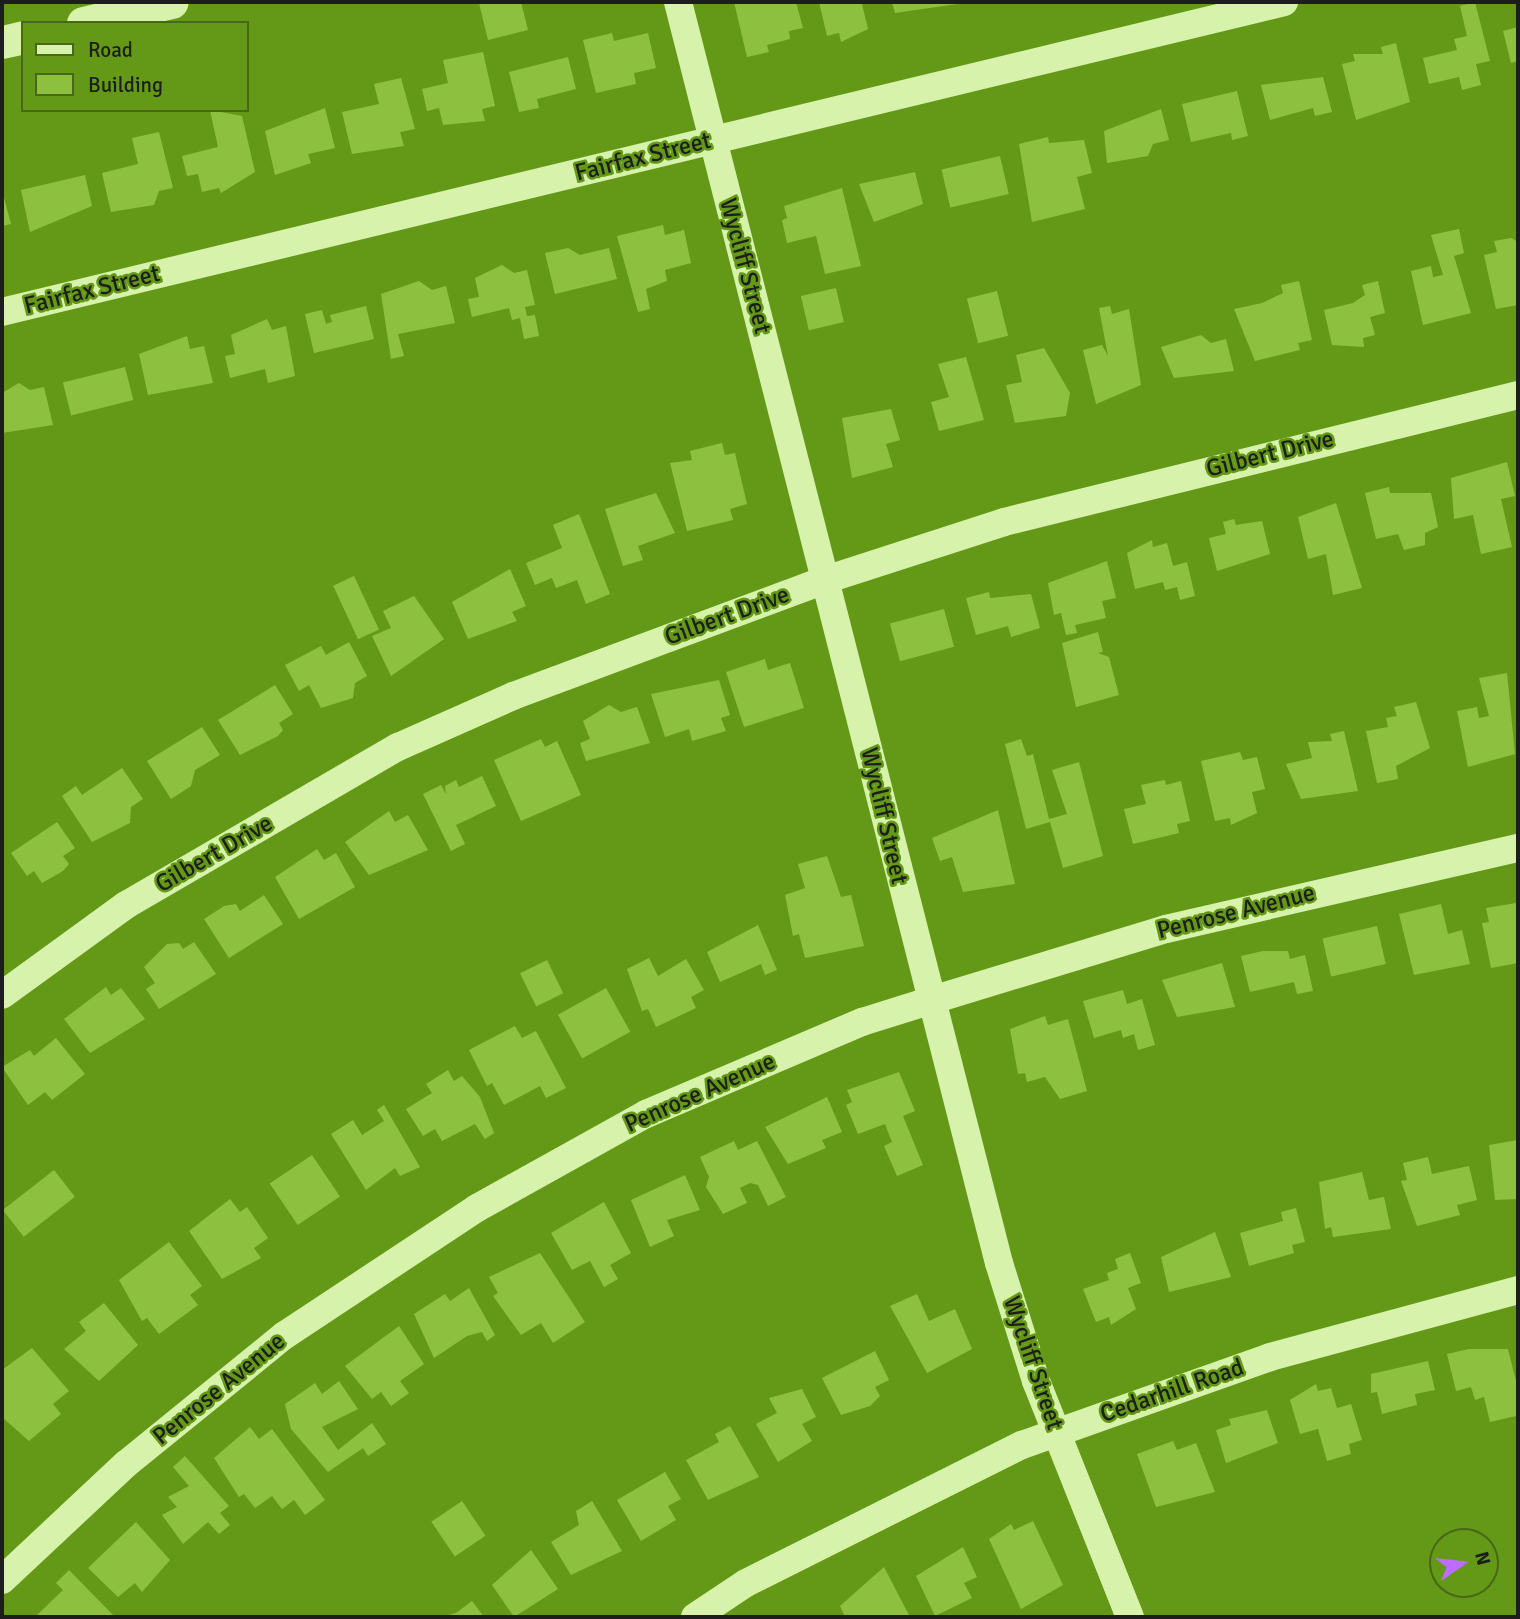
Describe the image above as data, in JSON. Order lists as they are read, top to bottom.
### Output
{
  "streets": {
    "street": [
      "Fairfax Street",
      "Wycliff Street",
      "Gilbert Drive",
      "Penrose Avenue",
      "Cedarhill Road"
    ]
  },
  "crossings": [
    ["Fairfax Street", "Wycliff Street"],
    ["Wycliff Street", "Gilbert Drive"],
    ["Wycliff Street", "Penrose Avenue"],
    ["Wycliff Street", "Cedarhill Road"]
  ],
  "legend": ["Road", "Building"],
  "north": "right"
}
